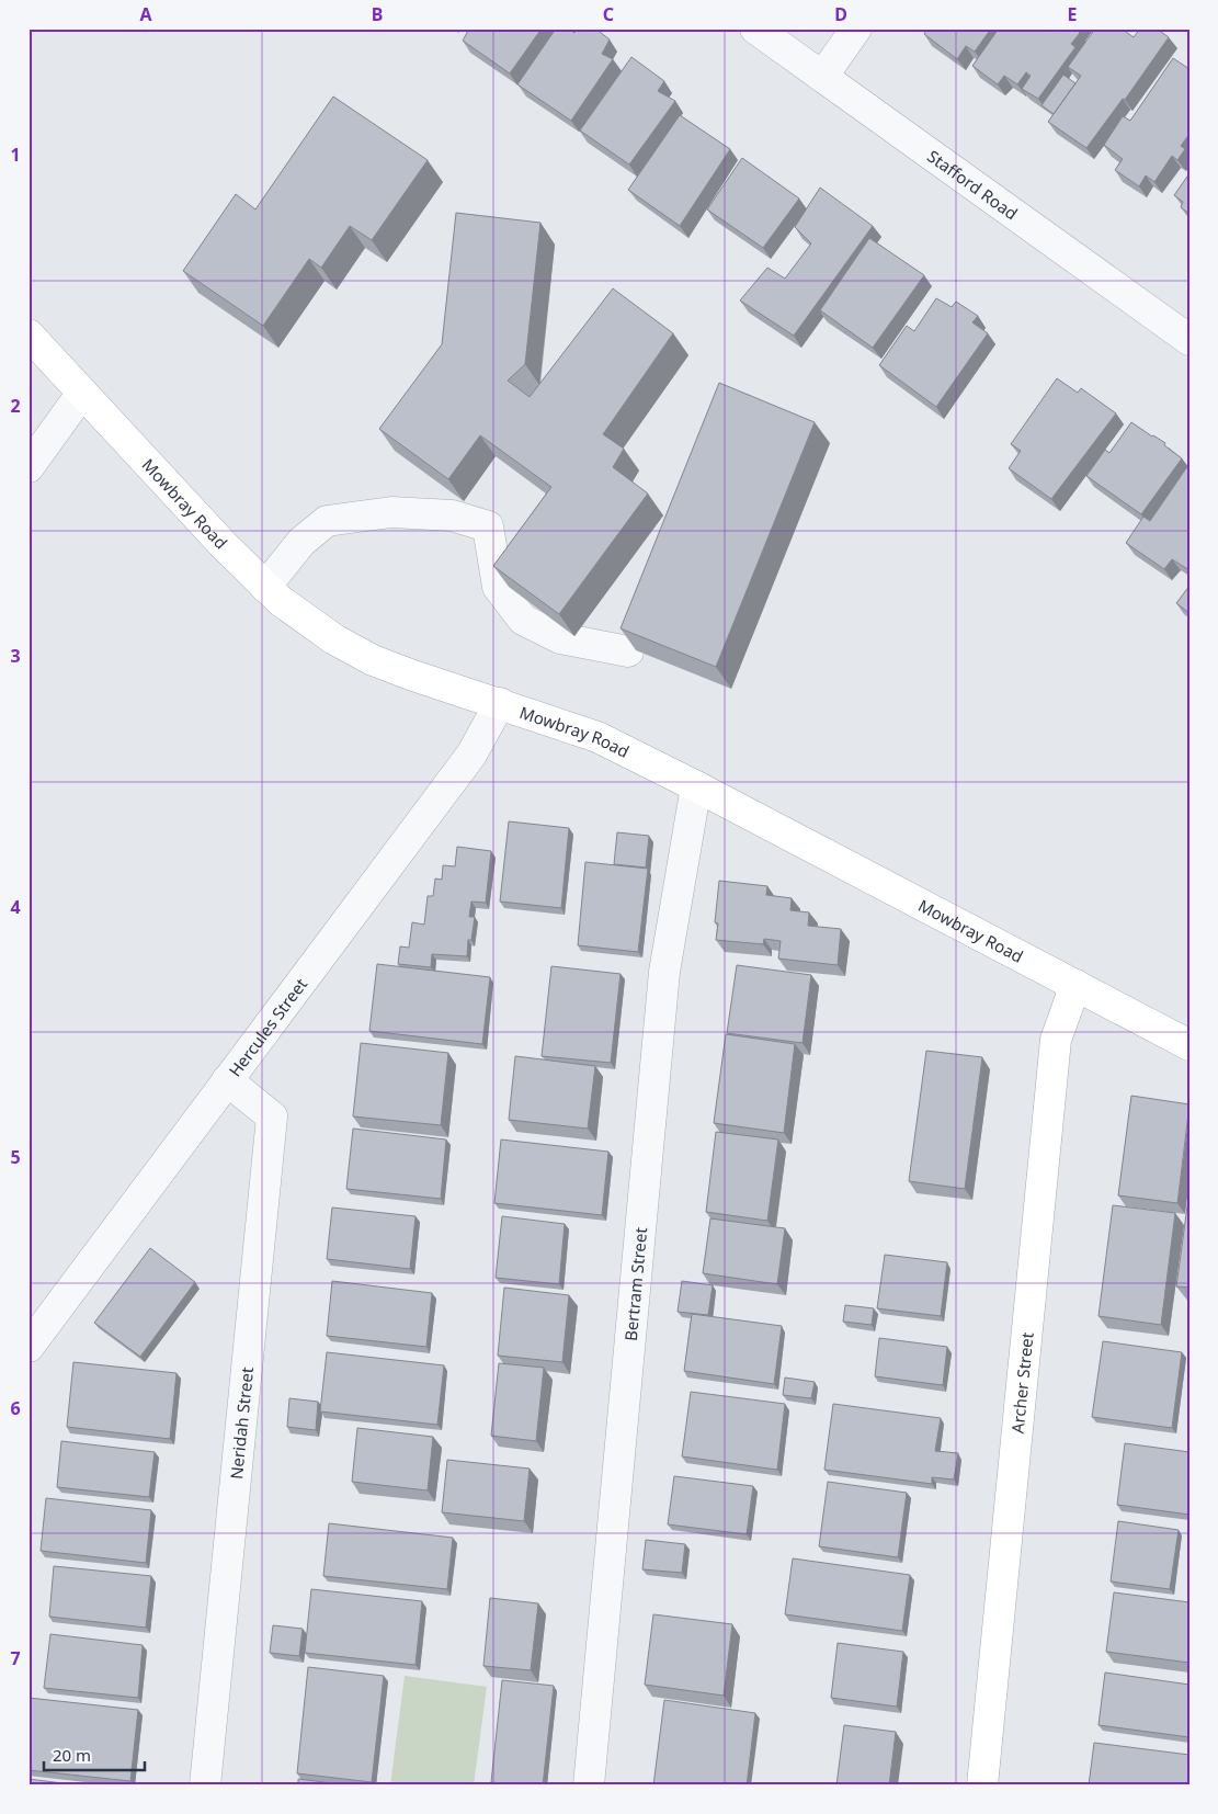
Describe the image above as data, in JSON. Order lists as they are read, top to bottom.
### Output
{
  "streets": {
    "main road": ["Mowbray Road", "Archer Street"],
    "street": [
      "Stafford Road",
      "Hercules Street",
      "Bertram Street",
      "Neridah Street"
    ]
  },
  "crossings": [
    ["Mowbray Road", "Hercules Street"],
    ["Mowbray Road", "Bertram Street"],
    ["Mowbray Road", "Archer Street"],
    ["Hercules Street", "Neridah Street"]
  ],
  "scale_bar": "20 m",
  "grid": {
    "columns": [
      "A",
      "B",
      "C",
      "D",
      "E"
    ],
    "rows": [
      "1",
      "2",
      "3",
      "4",
      "5",
      "6",
      "7"
    ]
  }
}
